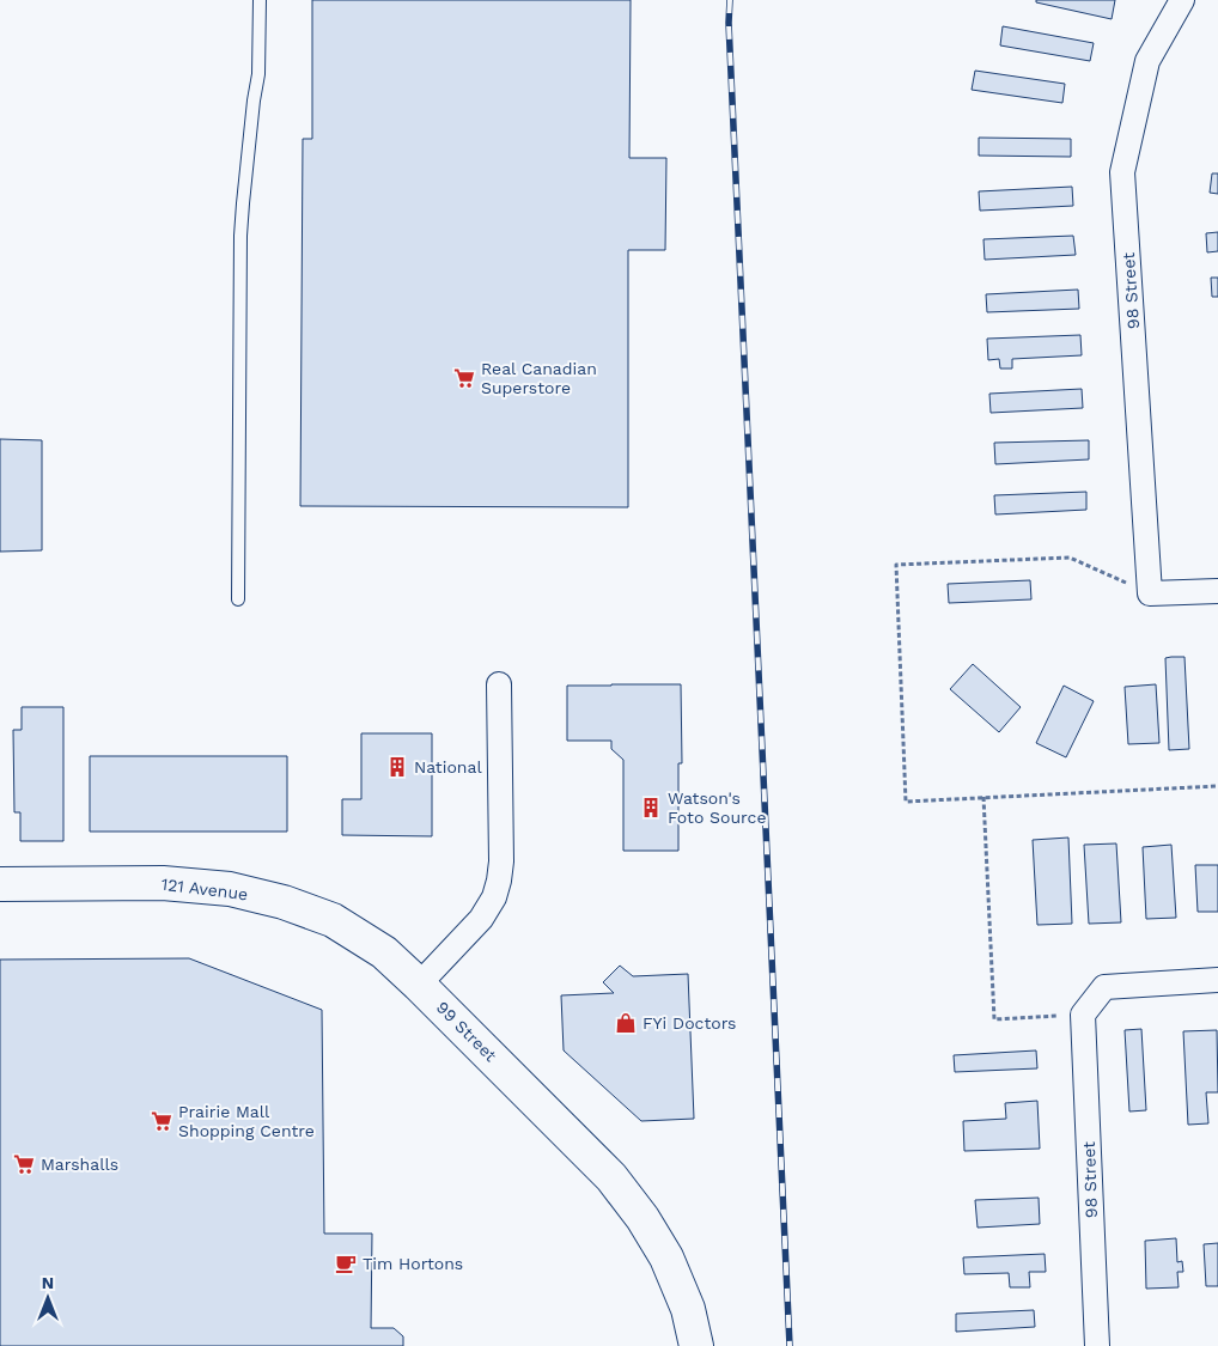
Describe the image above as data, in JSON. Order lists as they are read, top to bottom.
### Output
{
  "streets": {
    "street": ["98 Street", "121 Avenue", "99 Street"]
  },
  "crossings": [
    ["121 Avenue", "99 Street"]
  ],
  "places": {
    "supermarket": ["Real Canadian Superstore", "Prairie Mall Shopping Centre", "Marshalls"],
    "building": ["National", "Watson's Foto Source"],
    "shop": ["FYi Doctors"],
    "cafe": ["Tim Hortons"]
  },
  "north": "top"
}
